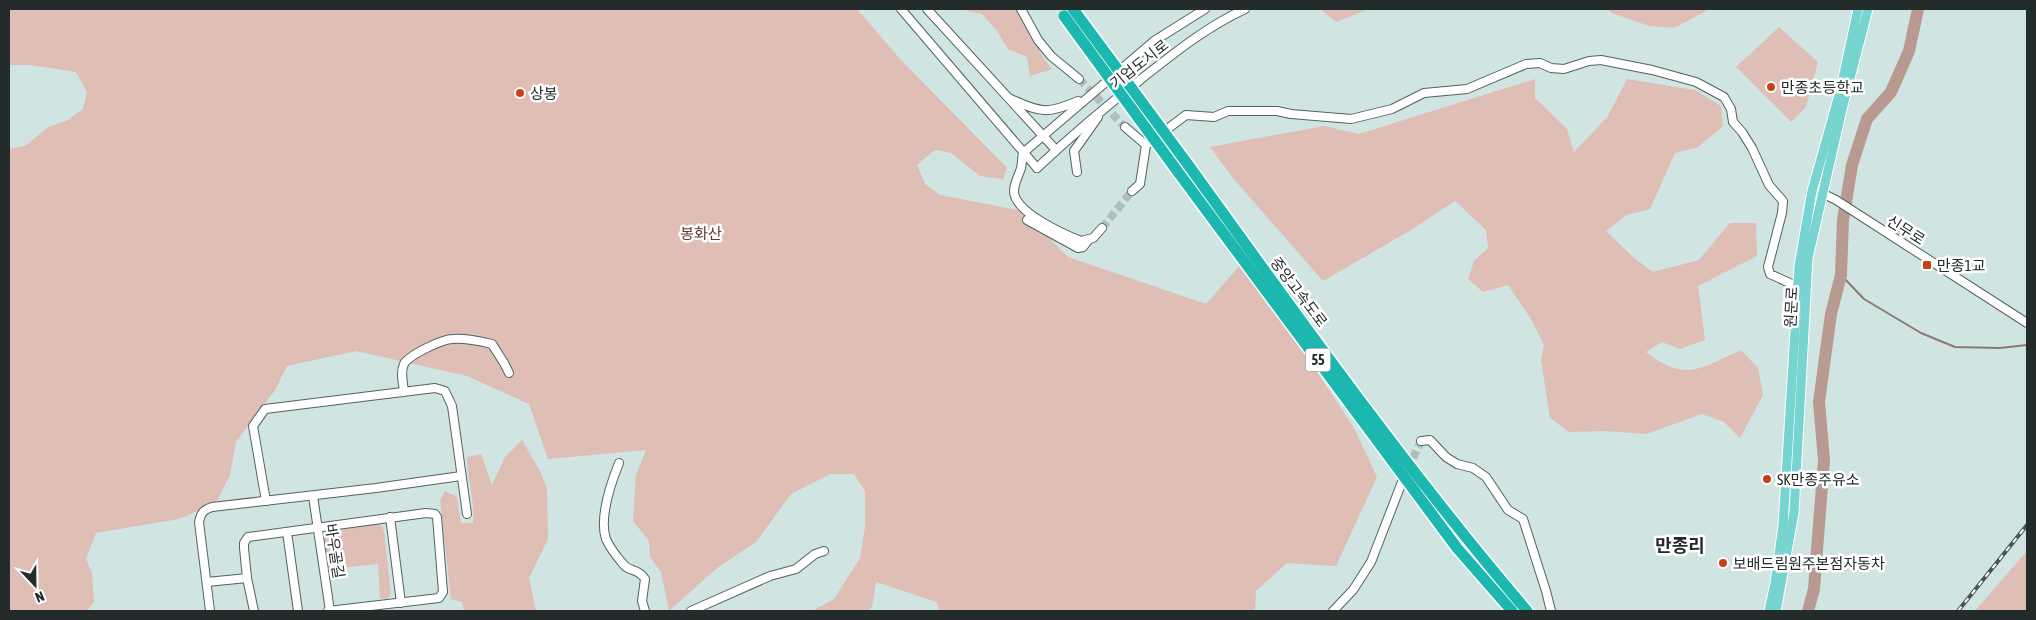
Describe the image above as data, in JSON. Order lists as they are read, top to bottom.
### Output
{
  "streets": {
    "highway": ["중앙고속도로", "55"],
    "main road": ["원문로"],
    "street": ["기업도시로", "신무로", "바우골길"]
  },
  "crossings": [
    ["신무로", "원문로"]
  ],
  "districts": ["만종리"],
  "parks": ["봉화산"],
  "places": {
    "other": [
      "만종초등학교",
      "상봉",
      "SK만종주유소",
      "보배드림원주본점자동차"
    ],
    "transit": ["만종1교"]
  },
  "north": "bottom"
}
